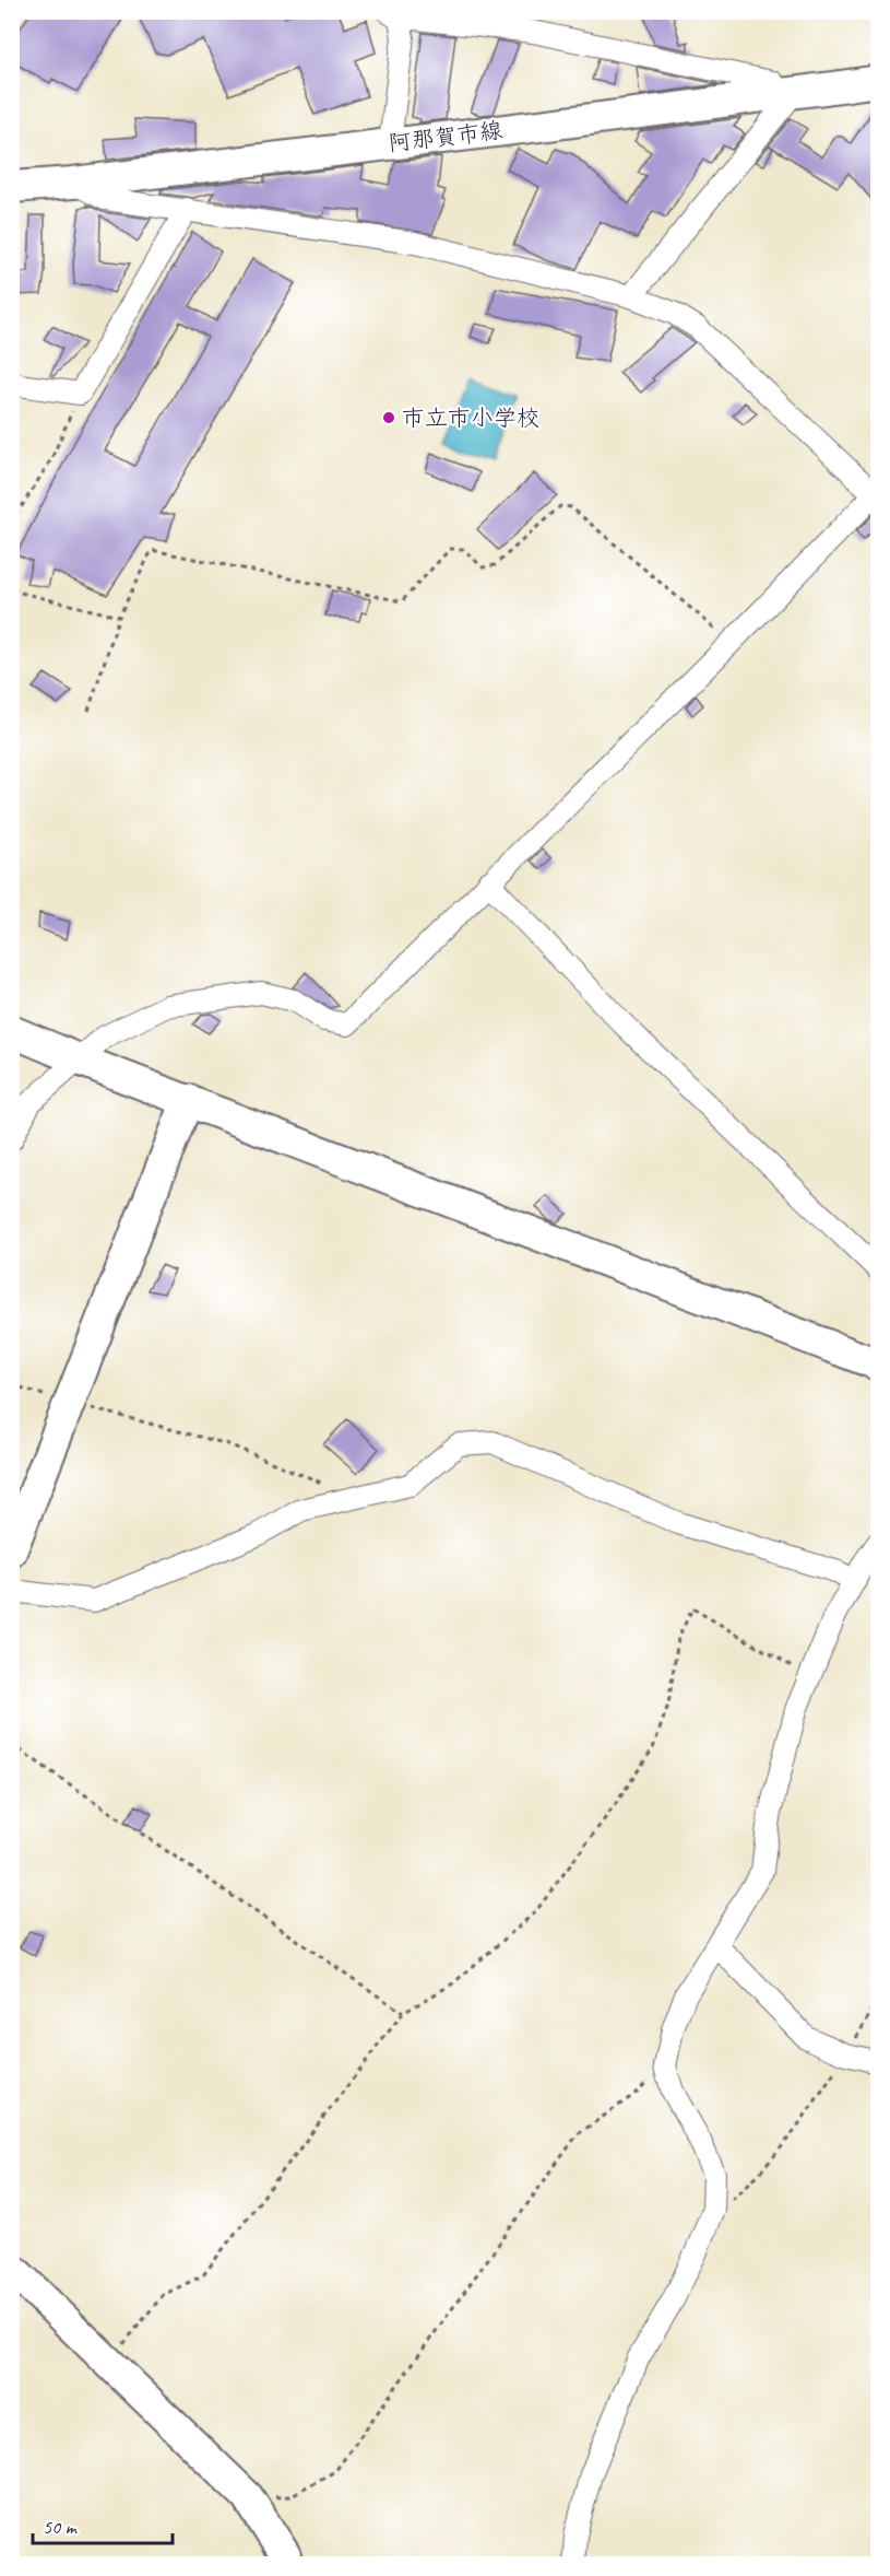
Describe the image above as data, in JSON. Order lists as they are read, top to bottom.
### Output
{
  "streets": {
    "street": ["阿那賀市線"]
  },
  "places": ["市立市小学校"],
  "scale_bar": "50 m"
}
